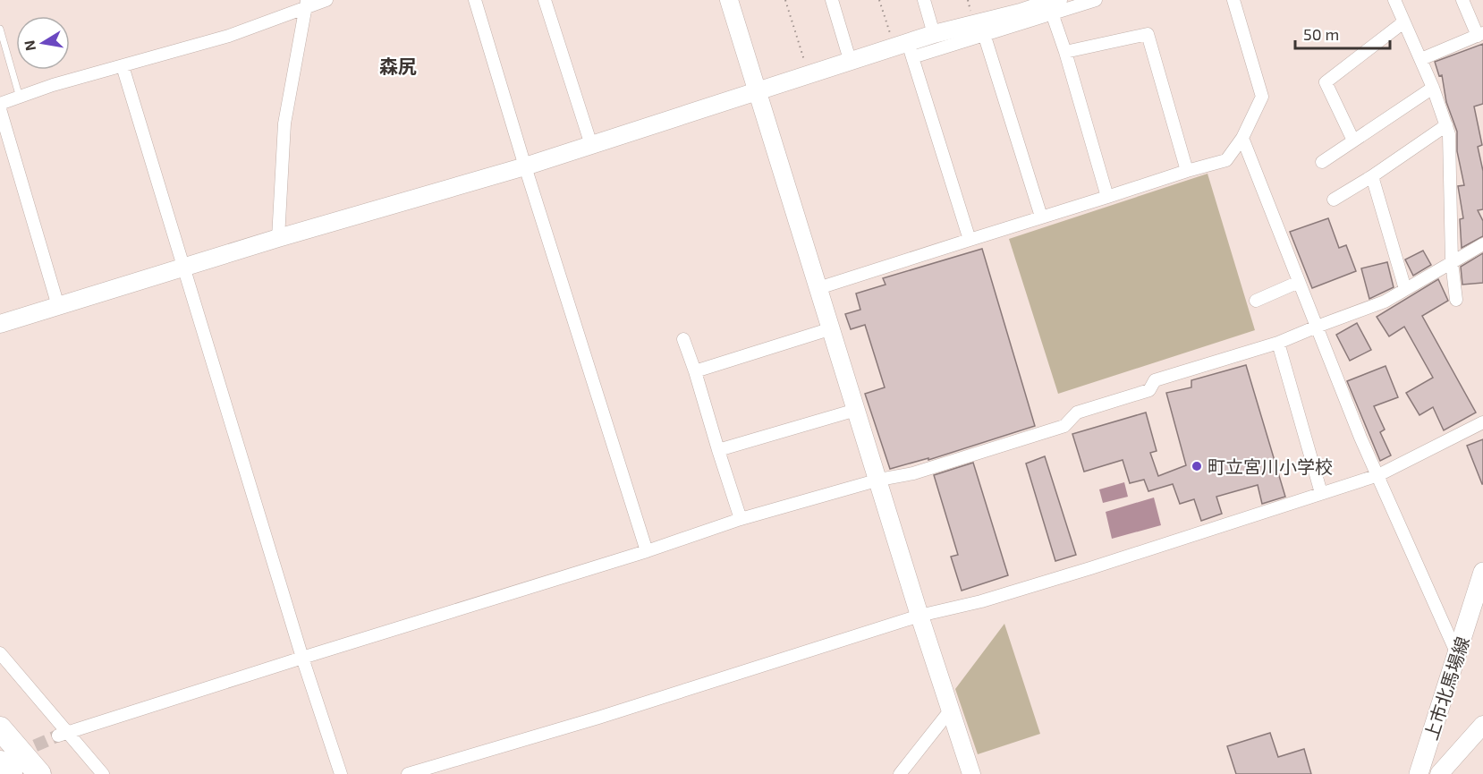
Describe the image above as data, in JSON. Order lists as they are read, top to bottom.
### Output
{
  "streets": {
    "main road": ["上市北馬場線"]
  },
  "districts": ["森尻"],
  "places": ["町立宮川小学校"],
  "scale_bar": "50 m",
  "north": "left"
}
